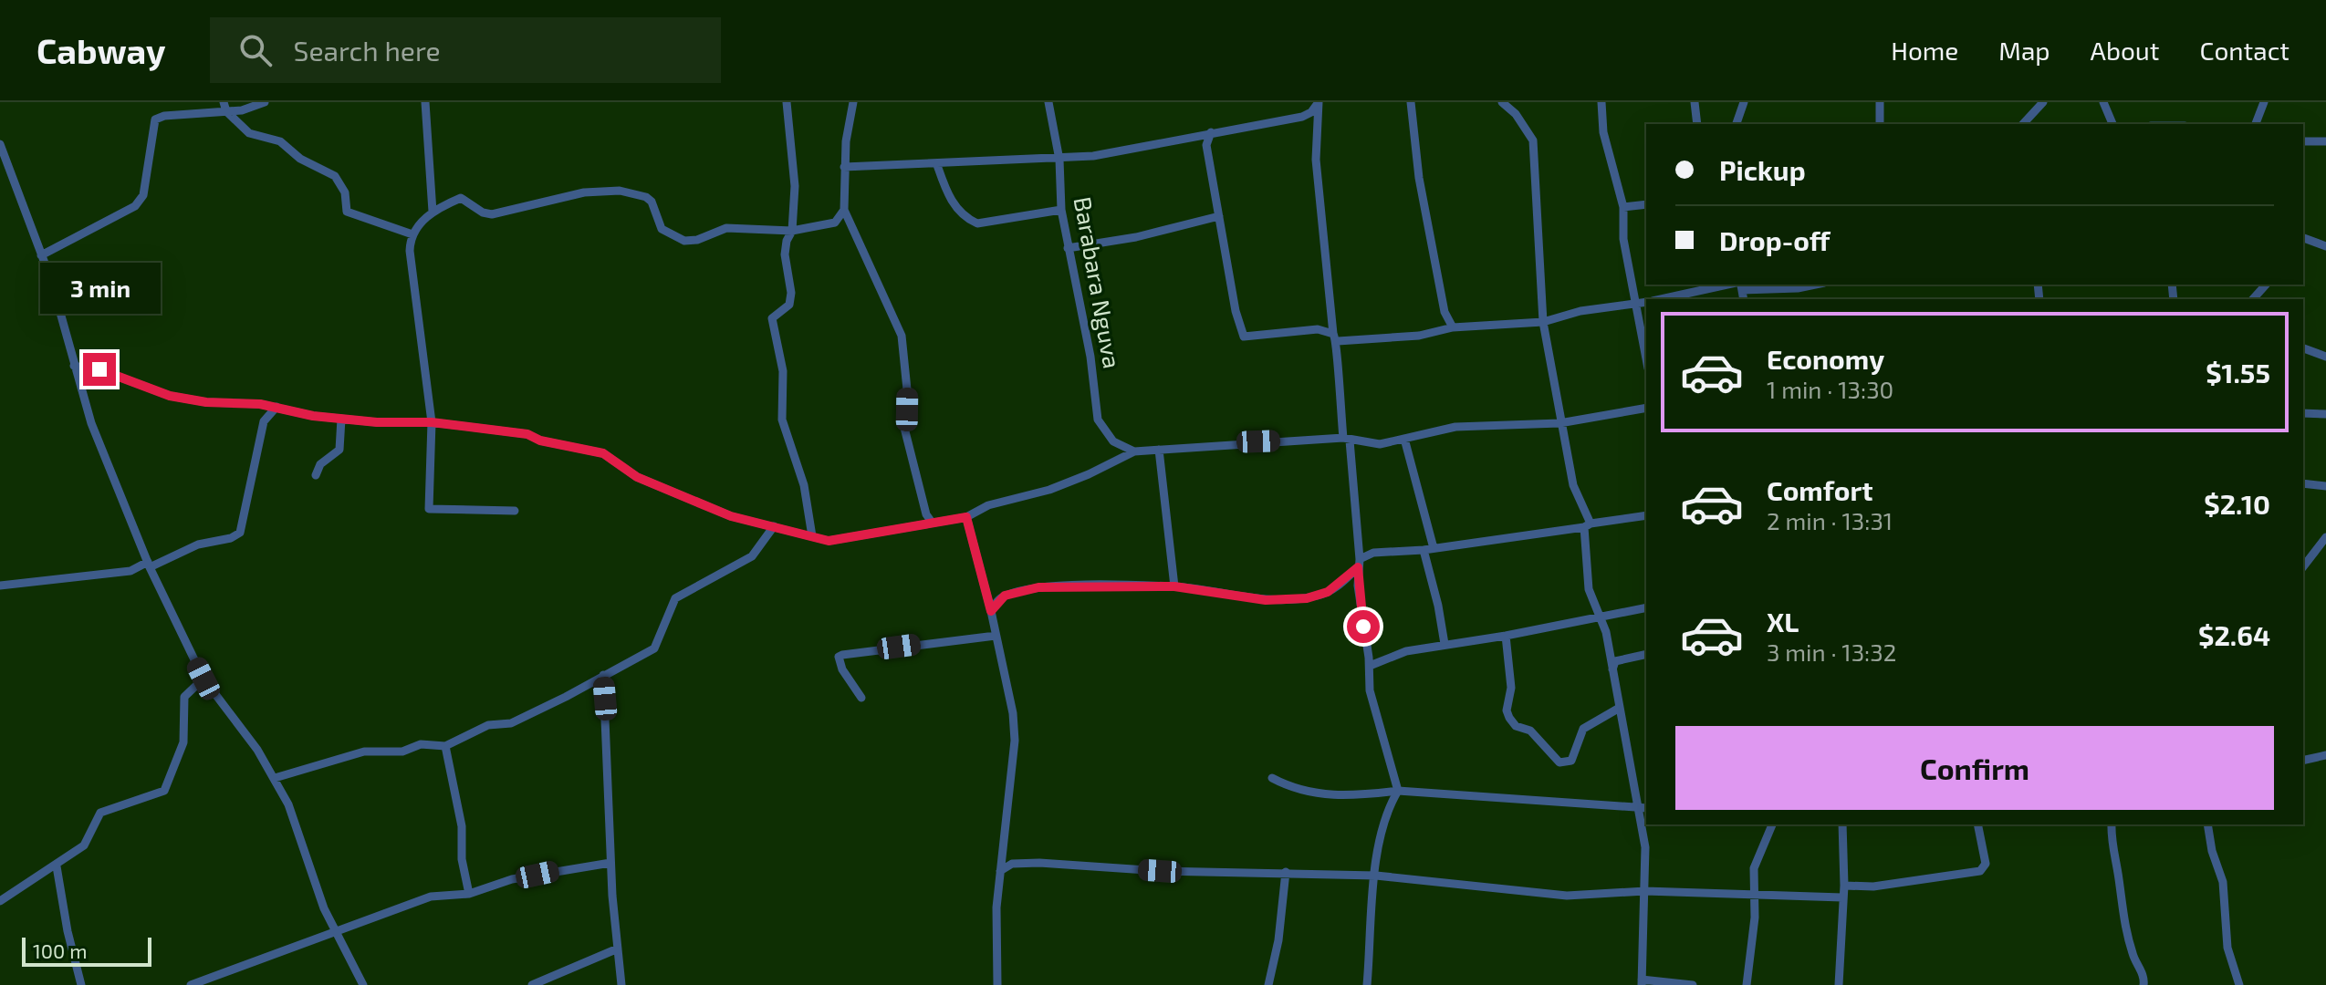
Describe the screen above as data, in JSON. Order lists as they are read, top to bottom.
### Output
{
  "streets": {
    "street": ["Barabara Nguva"]
  },
  "scale_bar": "100 m",
  "page": {
    "header": "Cabway",
    "search": "Search here",
    "nav": [
      "Home",
      "Map",
      "About",
      "Contact"
    ],
    "banner": ["Pickup", "Drop-off"],
    "bubble": "3 min",
    "list": [
      {
        "name": "Economy",
        "note": "1 min · 13:30",
        "value": "$1.55"
      },
      {
        "name": "Comfort",
        "note": "2 min · 13:31",
        "value": "$2.10"
      },
      {
        "name": "XL",
        "note": "3 min · 13:32",
        "value": "$2.64"
      }
    ],
    "buttons": "Confirm",
    "scale": "100 m"
  }
}
